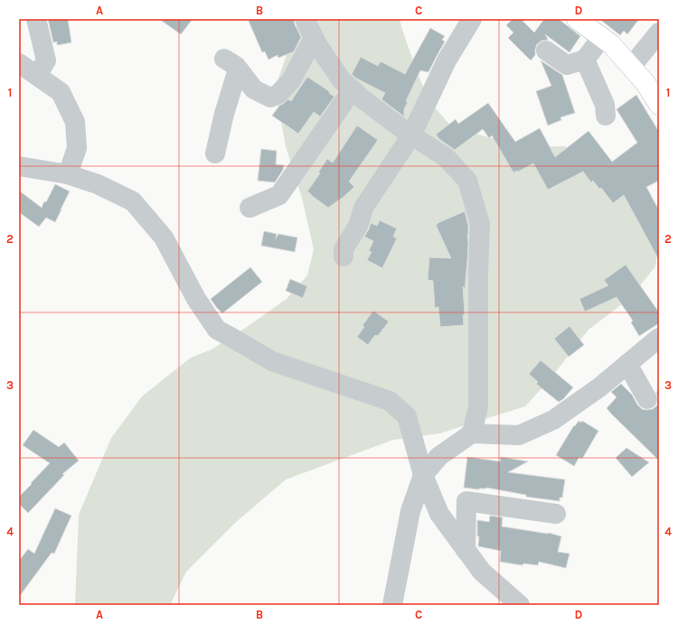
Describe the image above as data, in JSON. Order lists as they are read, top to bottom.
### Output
{
  "grid": {
    "columns": [
      "A",
      "B",
      "C",
      "D"
    ],
    "rows": [
      "1",
      "2",
      "3",
      "4"
    ]
  }
}
